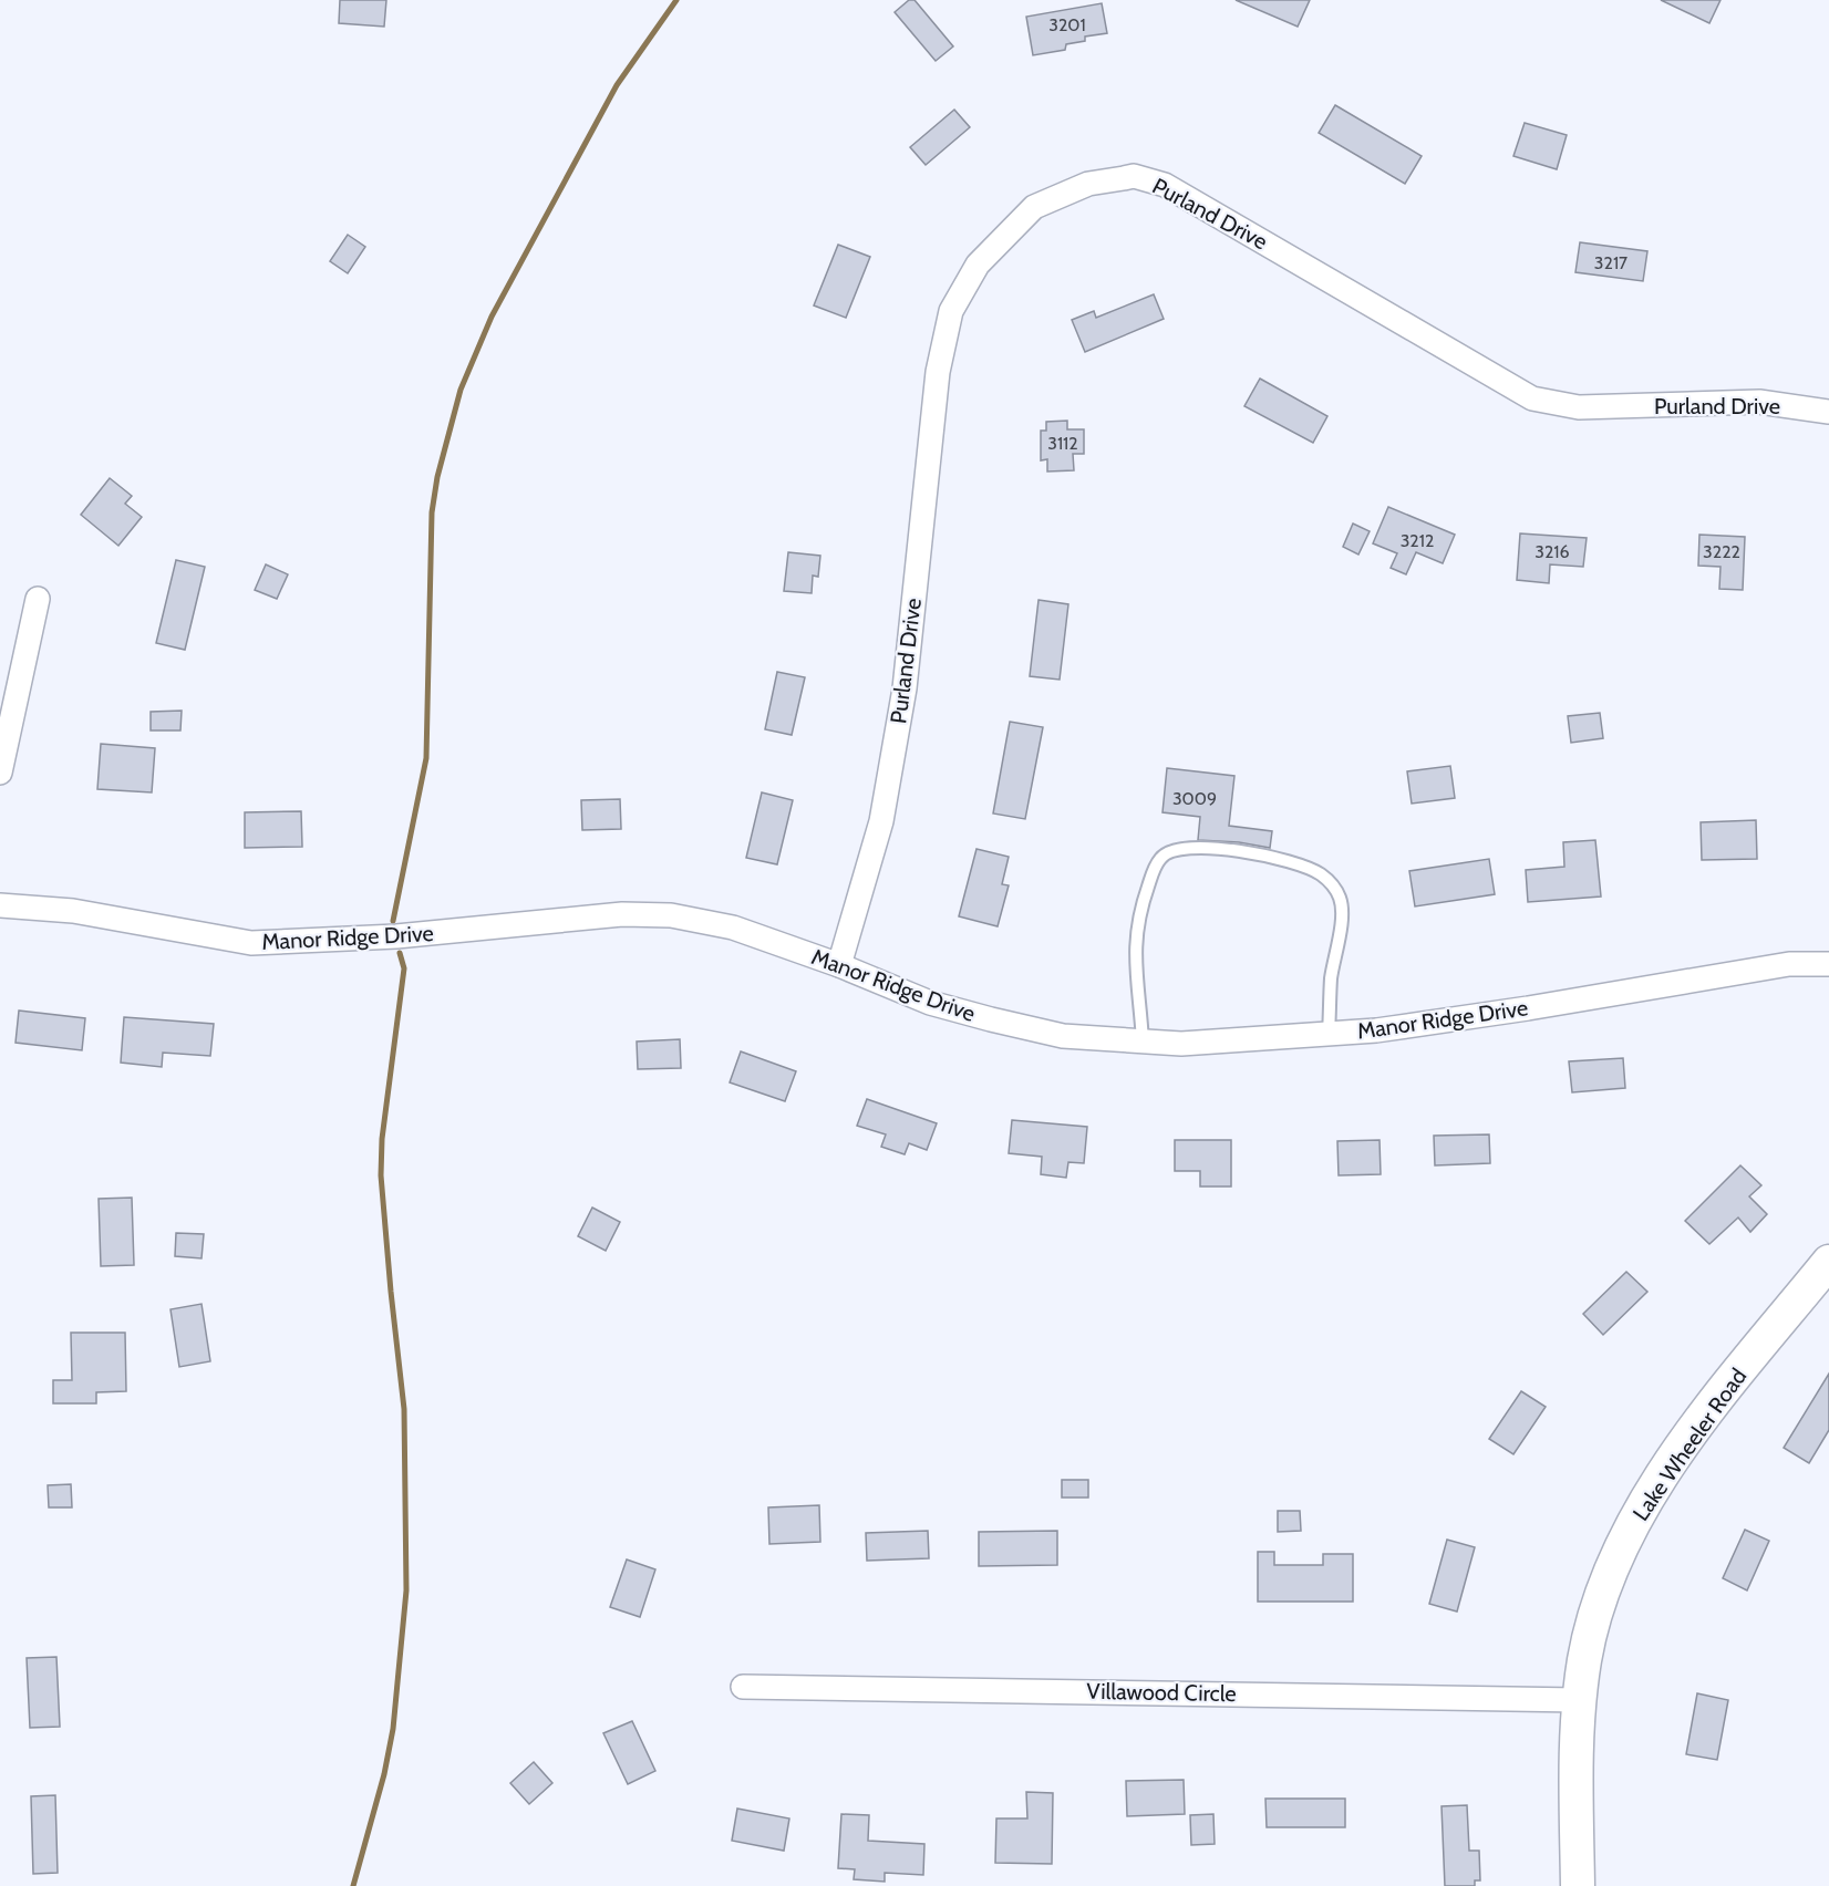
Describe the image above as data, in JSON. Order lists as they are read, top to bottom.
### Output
{
  "streets": {
    "street": [
      "Purland Drive",
      "Manor Ridge Drive",
      "Lake Wheeler Road",
      "Villawood Circle"
    ]
  },
  "crossings": [
    ["Purland Drive", "Manor Ridge Drive"],
    ["Lake Wheeler Road", "Villawood Circle"]
  ],
  "house_numbers": [
    "3201",
    "3217",
    "3112",
    "3212",
    "3216",
    "3222",
    "3009"
  ]
}
